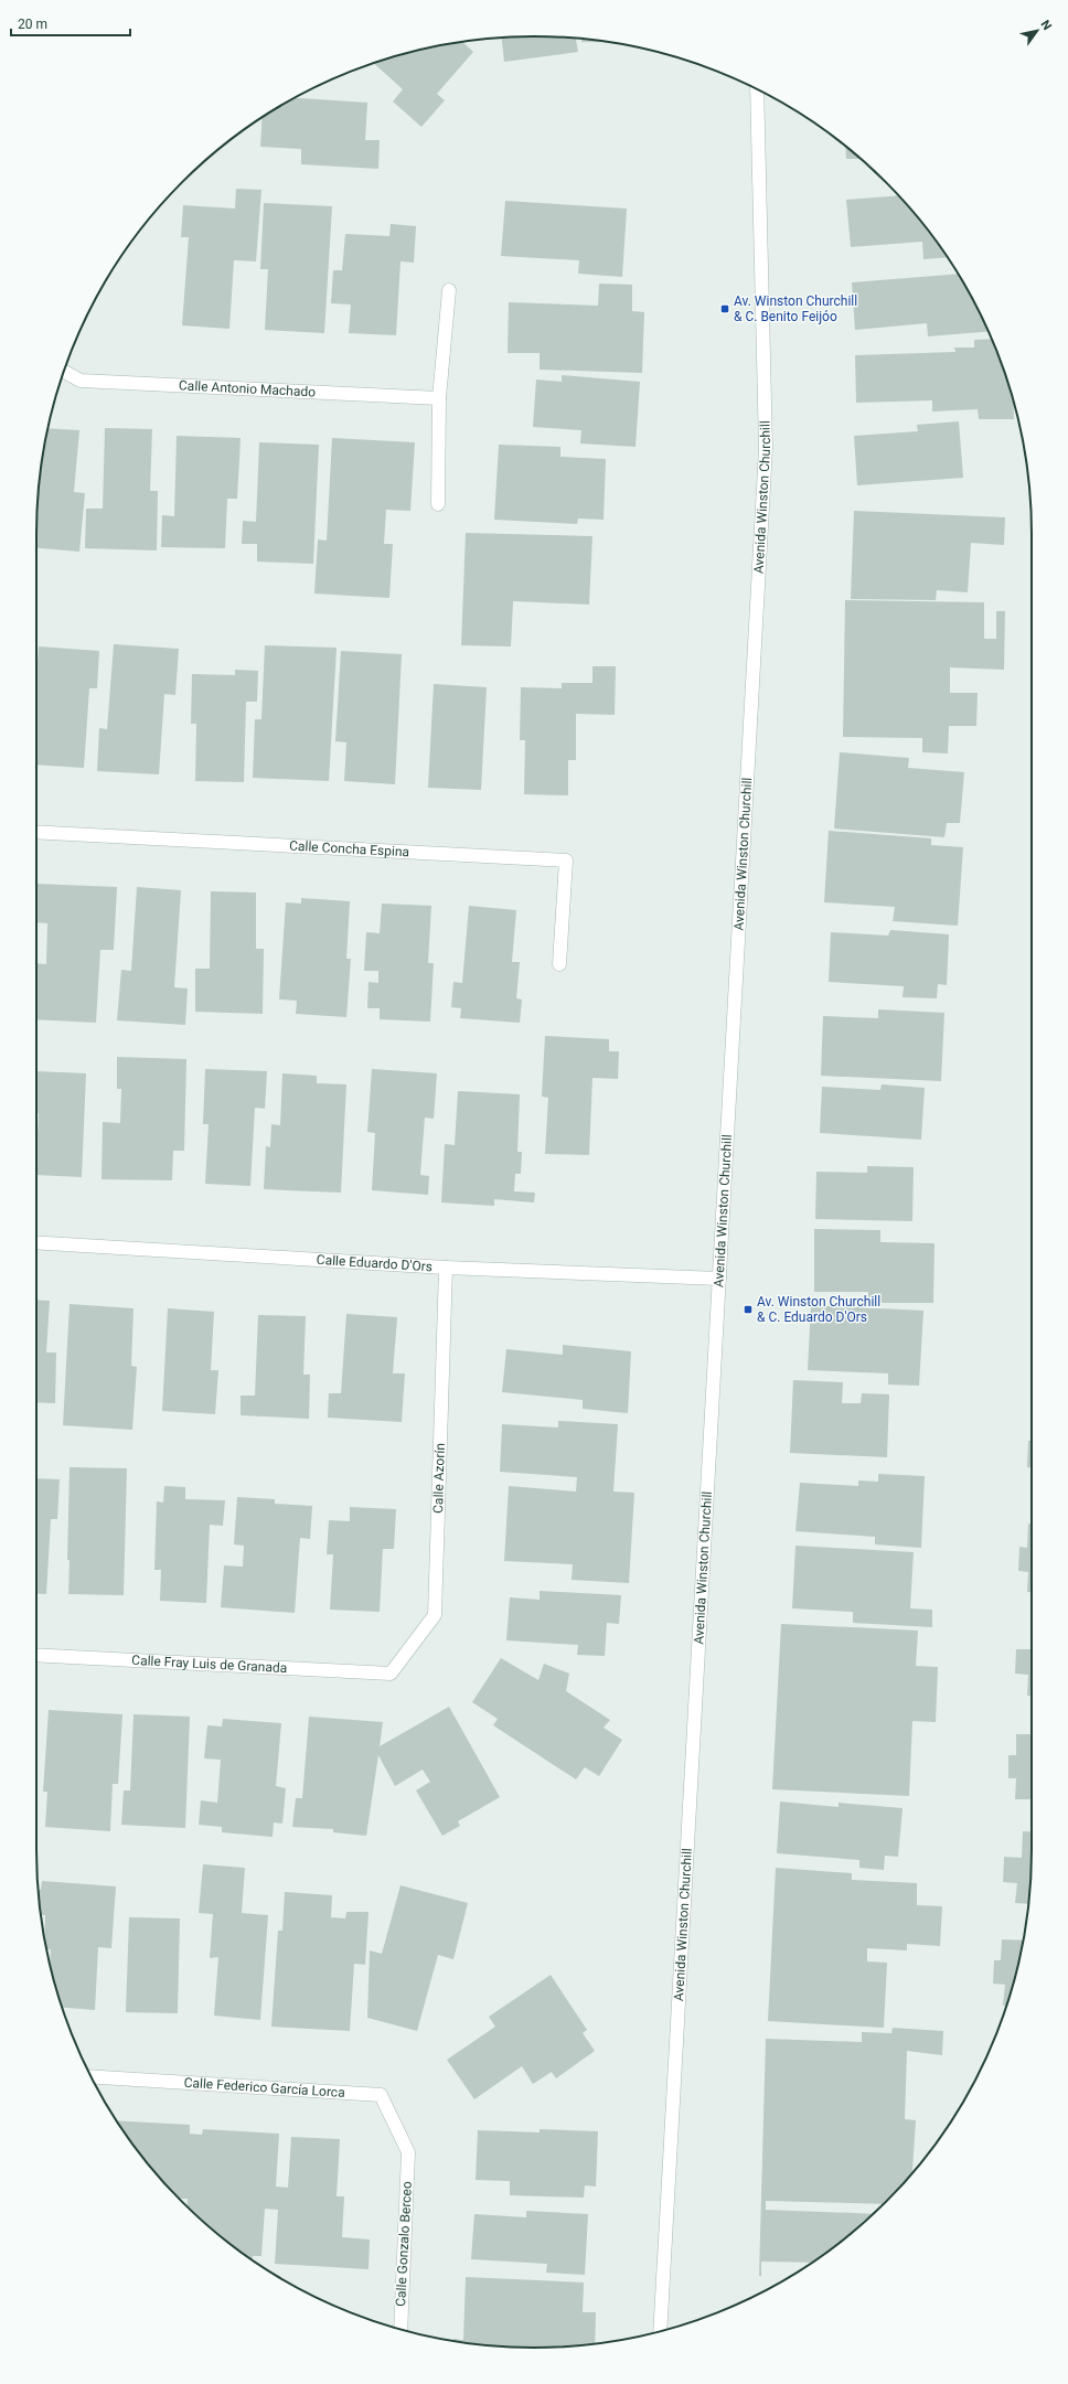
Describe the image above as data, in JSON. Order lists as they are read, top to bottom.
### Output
{
  "streets": {
    "street": [
      "Calle Antonio Machado",
      "Avenida Winston Churchill",
      "Calle Concha Espina",
      "Calle Eduardo D'Ors",
      "Calle Azorín",
      "Calle Fray Luis de Granada",
      "Calle Federico García Lorca",
      "Calle Gonzalo Berceo"
    ]
  },
  "crossings": [
    ["Avenida Winston Churchill", "Calle Eduardo D'Ors"],
    ["Calle Eduardo D'Ors", "Calle Azorín"],
    ["Calle Azorín", "Calle Fray Luis de Granada"],
    ["Calle Federico García Lorca", "Calle Gonzalo Berceo"]
  ],
  "places": {
    "transit": ["Av. Winston Churchill & C. Benito Feijóo", "Av. Winston Churchill & C. Eduardo D'Ors"]
  },
  "scale_bar": "20 m",
  "north": "top right"
}
